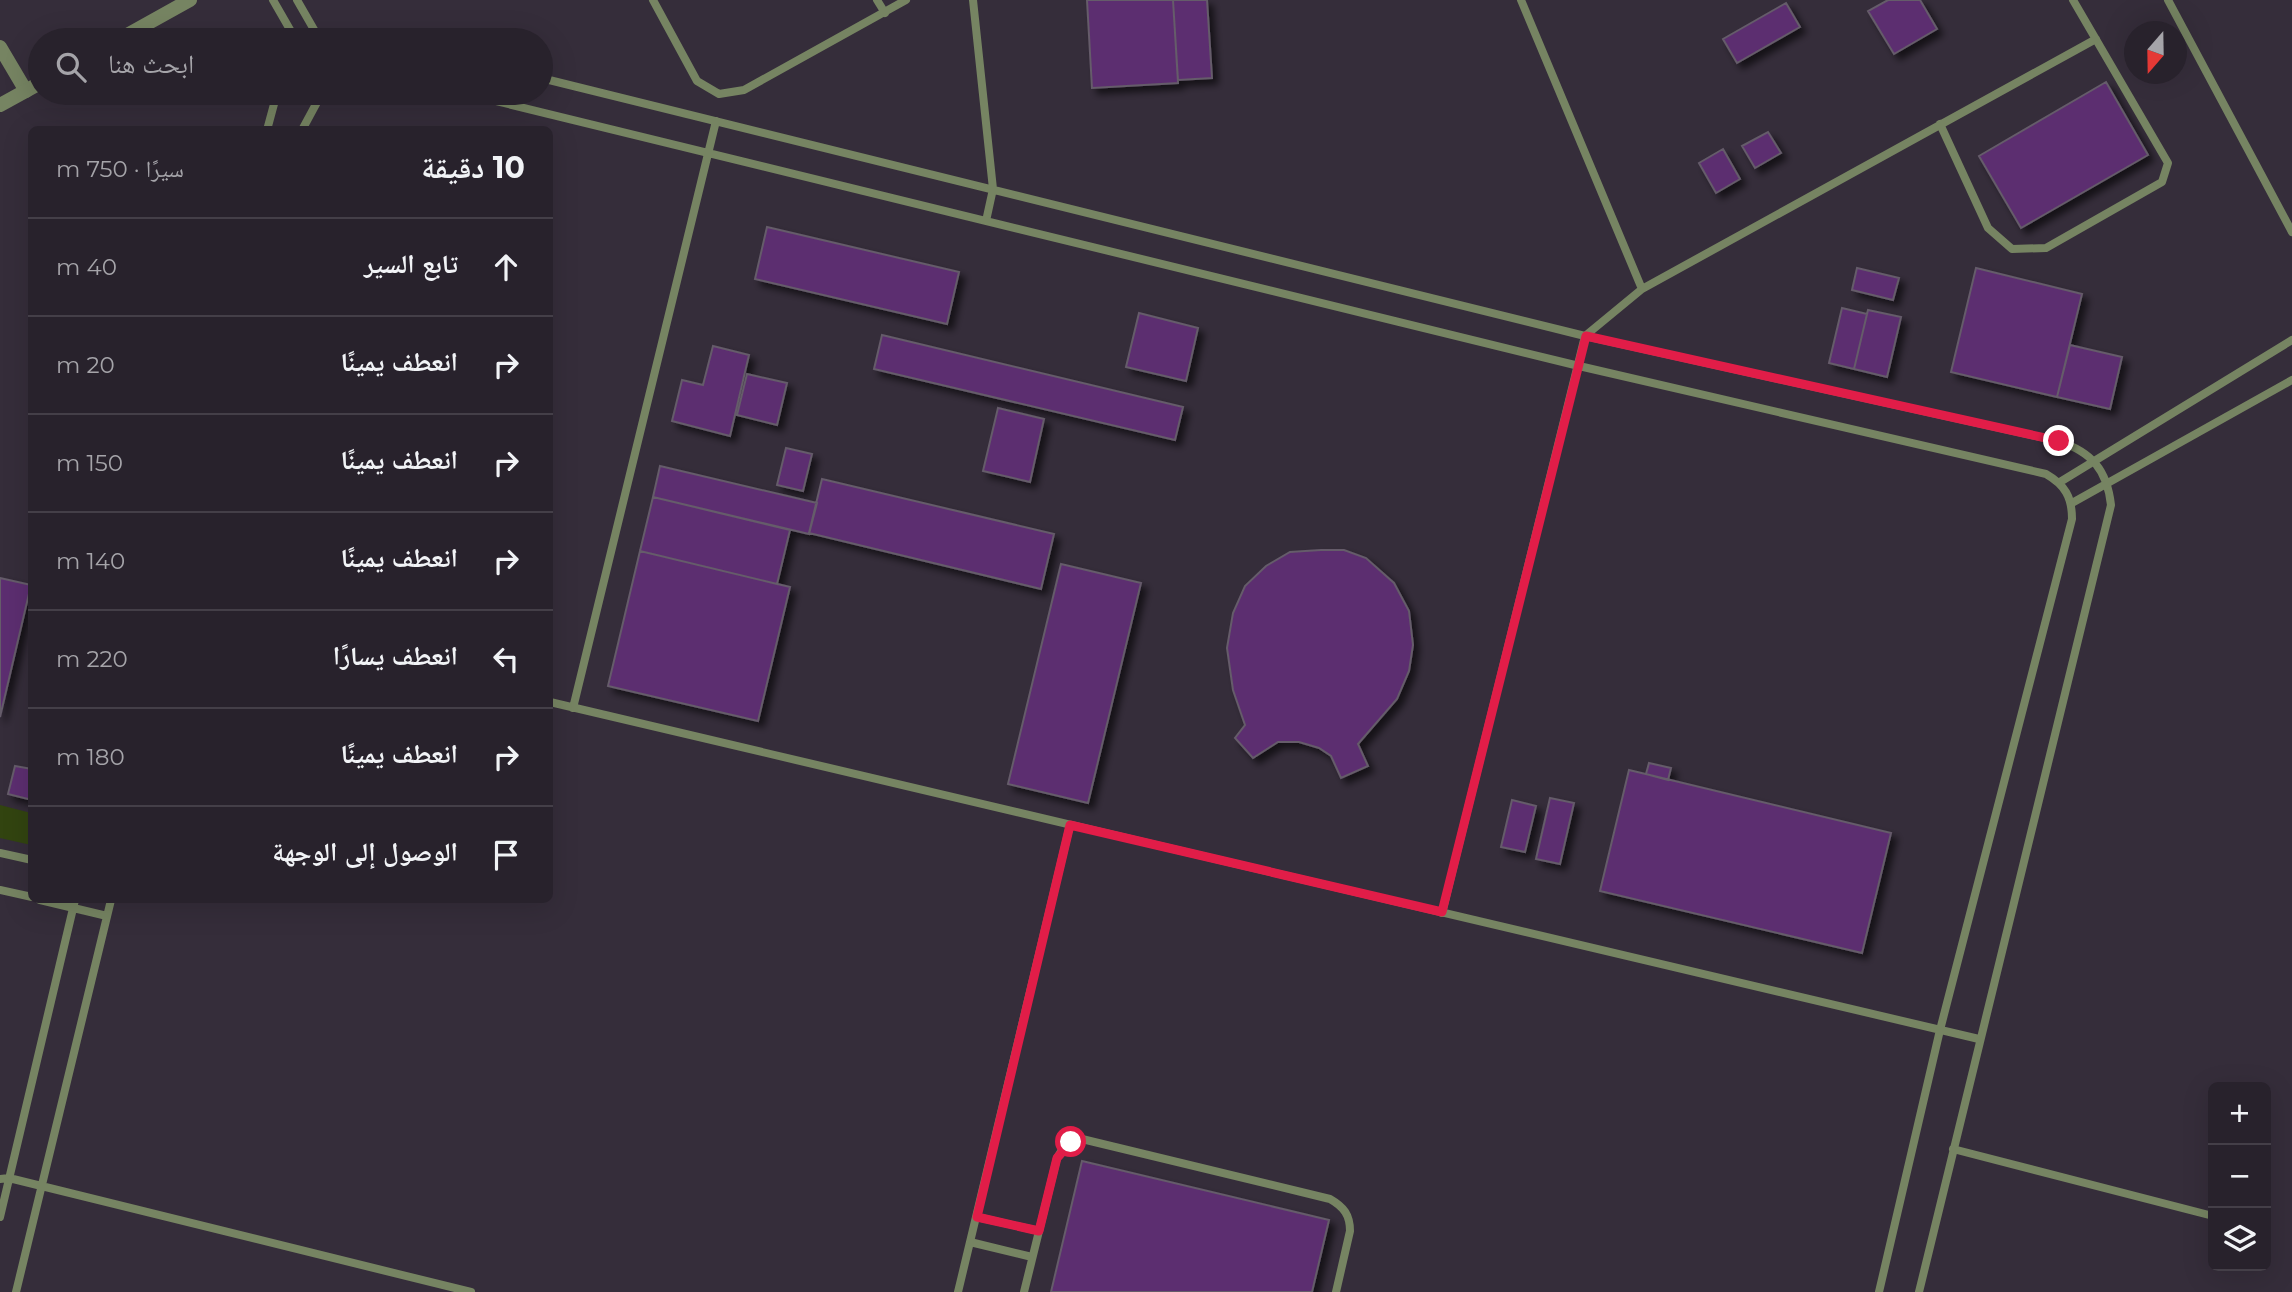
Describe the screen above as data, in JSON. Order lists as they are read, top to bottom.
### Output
{
  "north": "bottom",
  "page": {
    "search": "ابحث هنا",
    "heading": ["10 دقيقة", "سيرًا · 750 m"],
    "list": [
      ["تابع السير", "40 m"],
      ["انعطف يمينًا", "20 m"],
      ["انعطف يمينًا", "150 m"],
      ["انعطف يمينًا", "140 m"],
      ["انعطف يسارًا", "220 m"],
      ["انعطف يمينًا", "180 m"],
      "الوصول إلى الوجهة"
    ],
    "map_buttons": ["+", "−"]
  }
}
